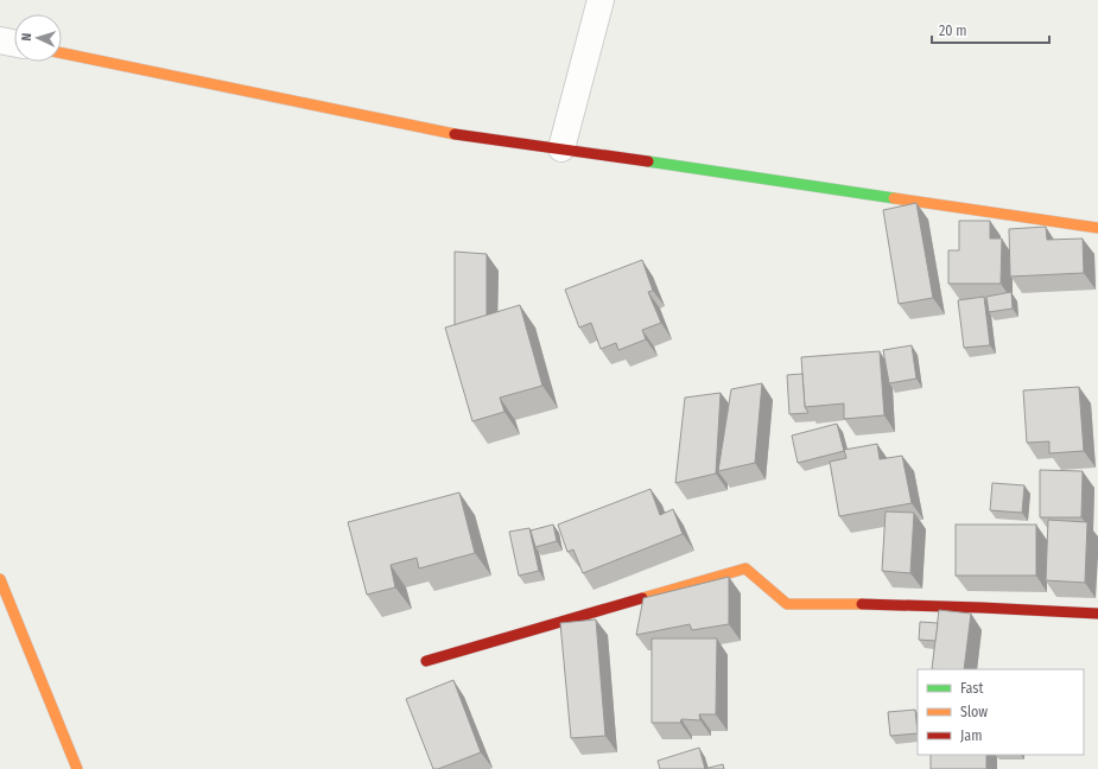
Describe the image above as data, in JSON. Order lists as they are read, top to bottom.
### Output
{
  "legend": ["Fast", "Slow", "Jam"],
  "scale_bar": "20 m",
  "north": "left"
}
